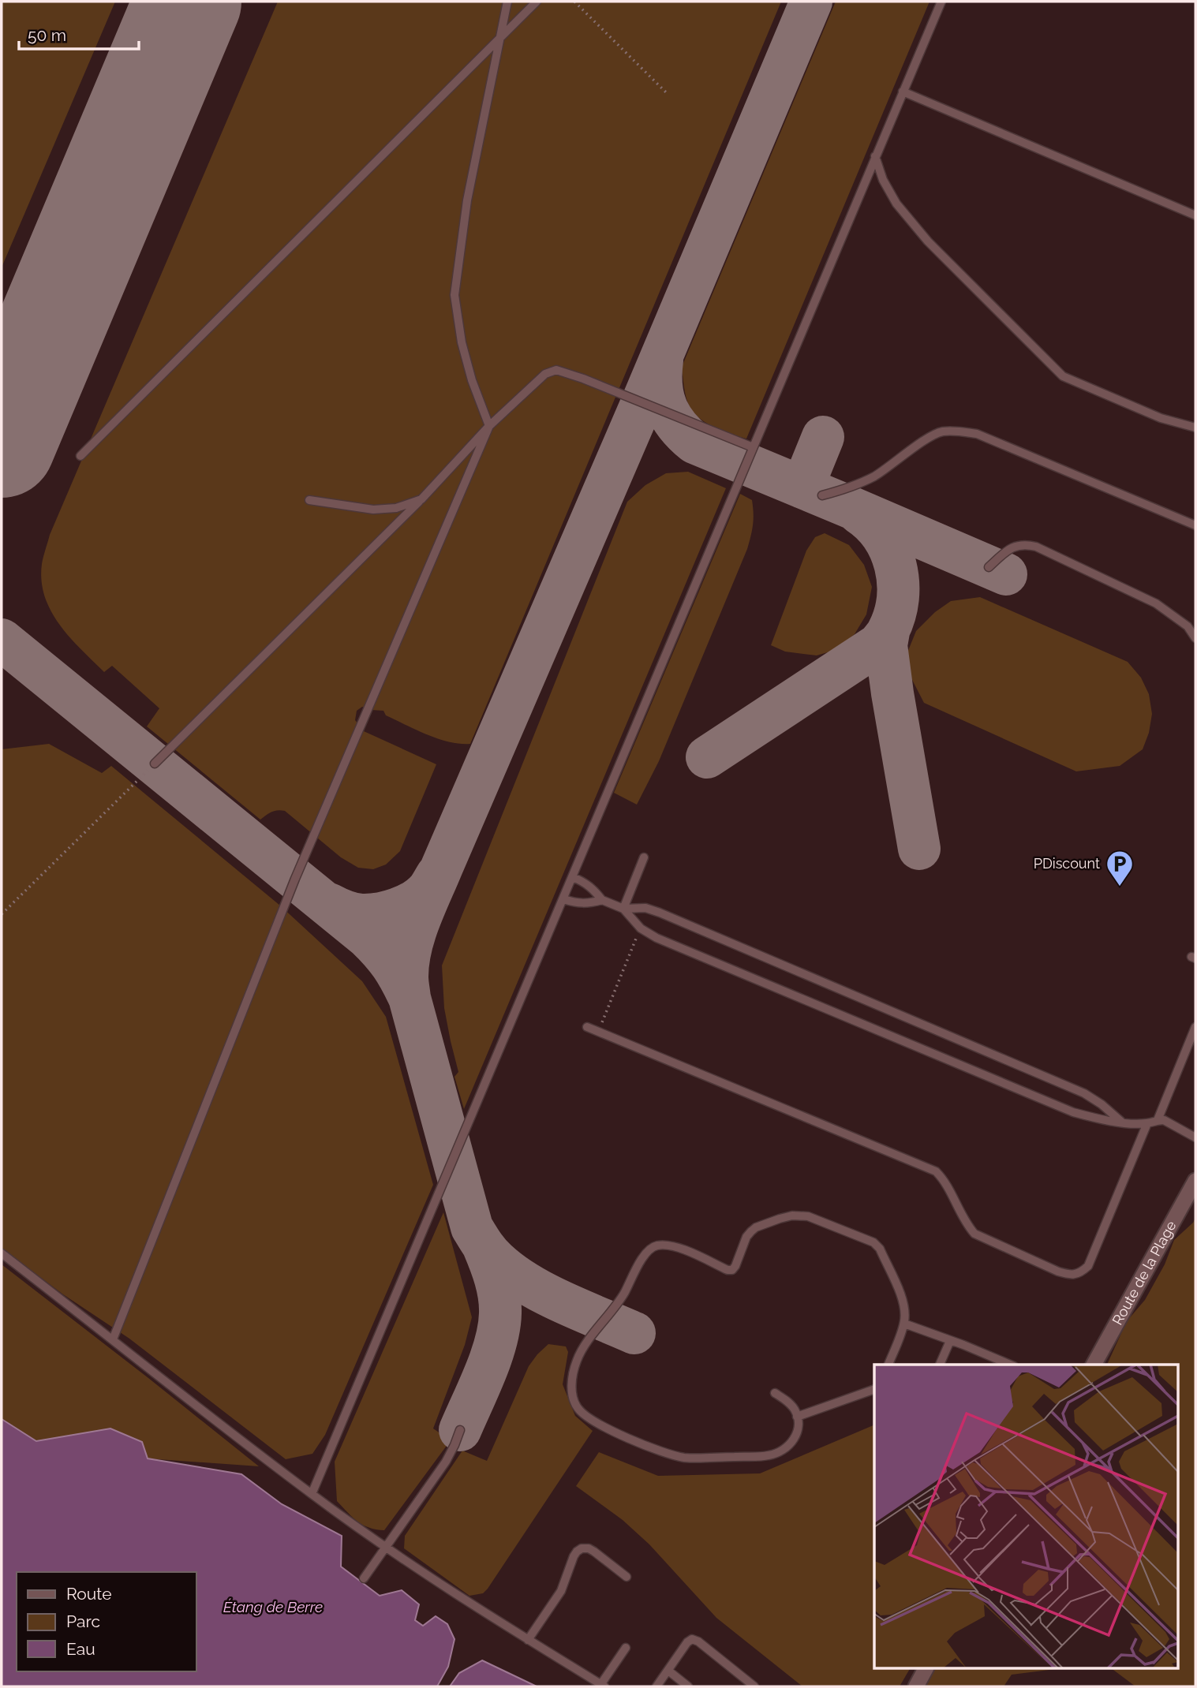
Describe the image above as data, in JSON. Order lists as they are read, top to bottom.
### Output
{
  "streets": {
    "street": ["Route de la Plage"]
  },
  "water": ["Étang de Berre"],
  "places": {
    "parking": ["PDiscount"]
  },
  "legend": ["Route", "Parc", "Eau"],
  "scale_bar": "50 m"
}
